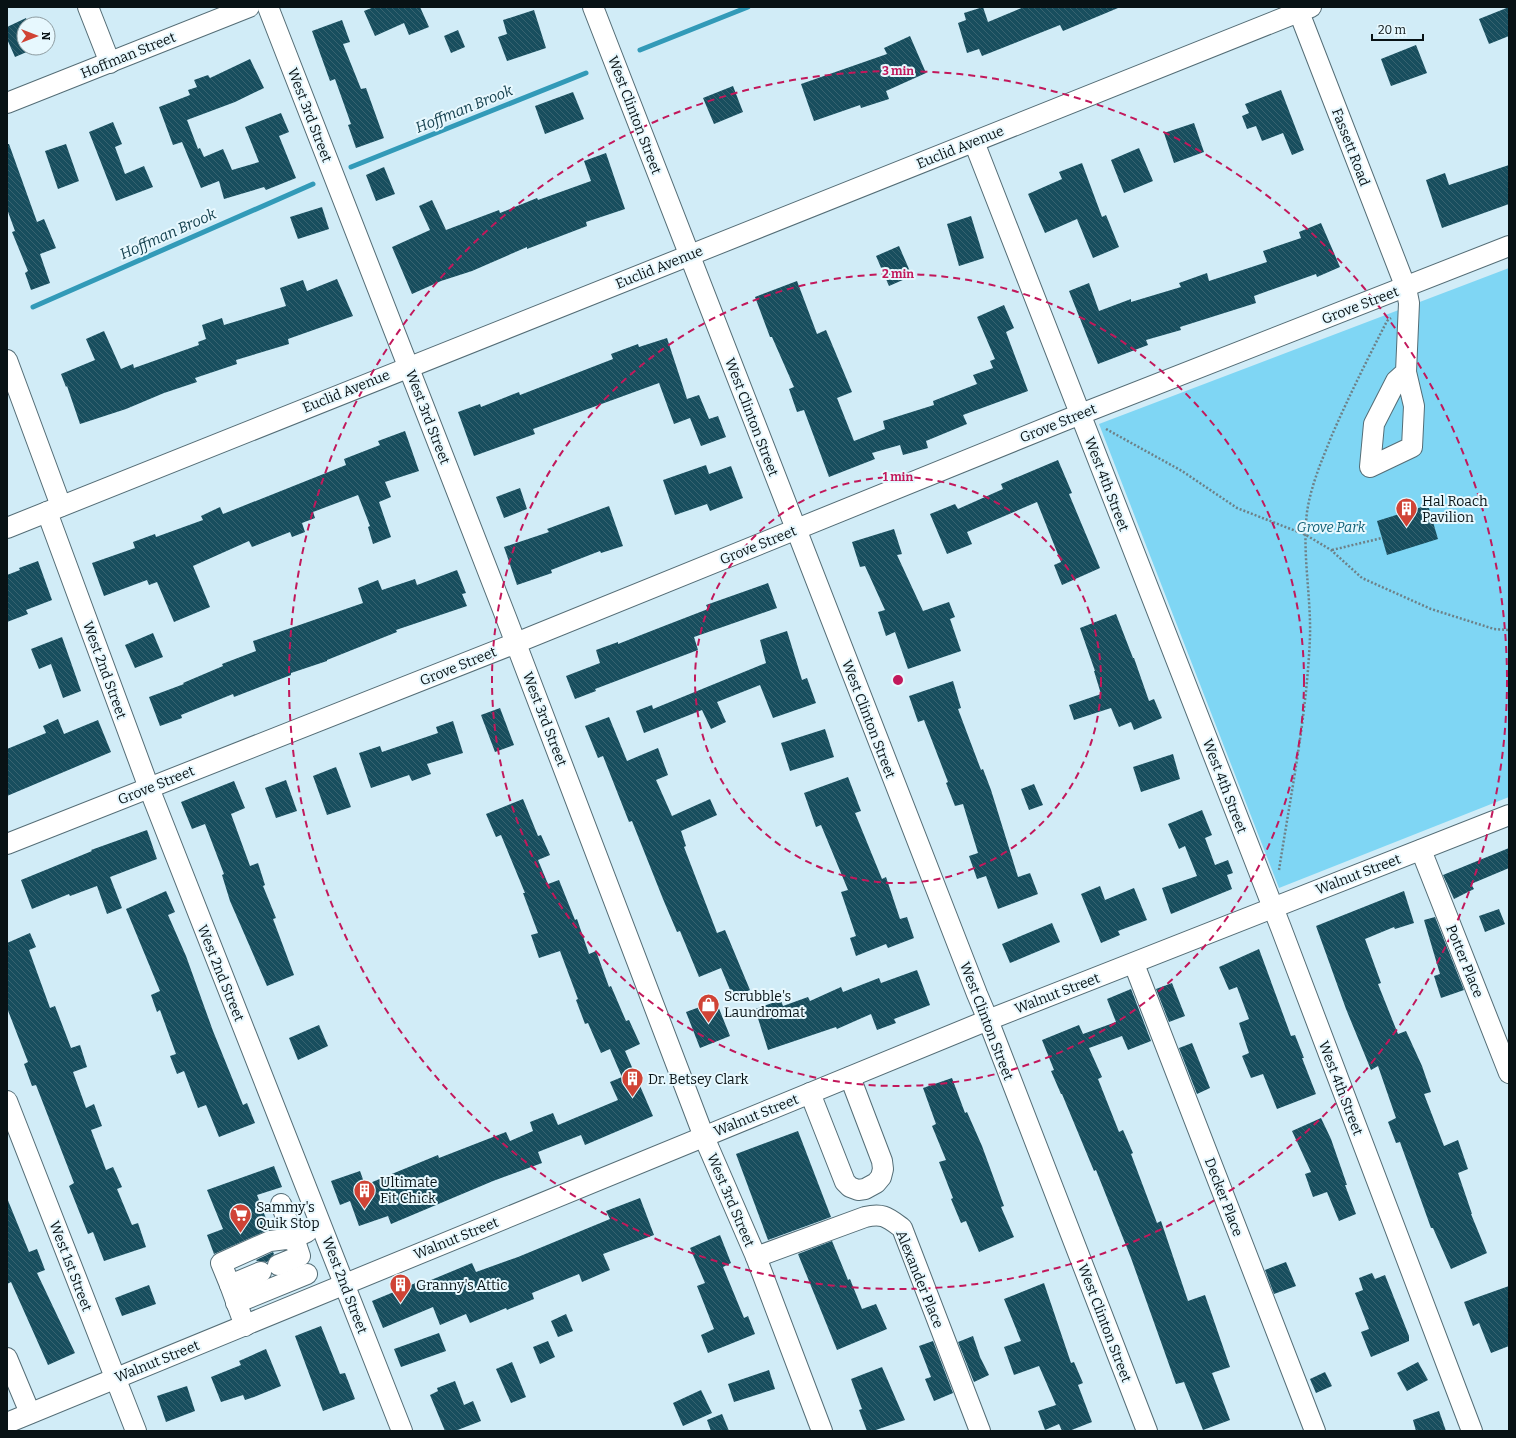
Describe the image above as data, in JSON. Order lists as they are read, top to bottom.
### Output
{
  "streets": {
    "street": [
      "Hoffman Street",
      "West 3rd Street",
      "West Clinton Street",
      "Euclid Avenue",
      "Fassett Road",
      "Grove Street",
      "West 4th Street",
      "West 2nd Street",
      "Walnut Street",
      "Potter Place",
      "Decker Place",
      "West 1st Street",
      "Alexander Place"
    ]
  },
  "crossings": [
    ["West 3rd Street", "Euclid Avenue"],
    ["West 3rd Street", "Grove Street"],
    ["West 3rd Street", "Walnut Street"],
    ["West 3rd Street", "Alexander Place"],
    ["West Clinton Street", "Euclid Avenue"],
    ["West Clinton Street", "Grove Street"],
    ["West Clinton Street", "Walnut Street"],
    ["Euclid Avenue", "Fassett Road"],
    ["Euclid Avenue", "West 4th Street"],
    ["Euclid Avenue", "West 2nd Street"],
    ["Fassett Road", "Grove Street"],
    ["Grove Street", "West 4th Street"],
    ["Grove Street", "West 2nd Street"],
    ["West 4th Street", "Walnut Street"],
    ["West 2nd Street", "Walnut Street"],
    ["Walnut Street", "Potter Place"],
    ["Walnut Street", "Decker Place"],
    ["Walnut Street", "West 1st Street"]
  ],
  "water": ["Hoffman Brook"],
  "parks": ["Grove Park"],
  "places": {
    "building": [
      "Hal Roach Pavilion",
      "Dr. Betsey Clark",
      "Ultimate Fit Chick",
      "Granny's Attic"
    ],
    "shop": ["Scrubble's Laundromat"],
    "supermarket": ["Sammy's Quik Stop"]
  },
  "scale_bar": "20 m",
  "north": "right",
  "rings": ["3 min", "2 min", "1 min"]
}
